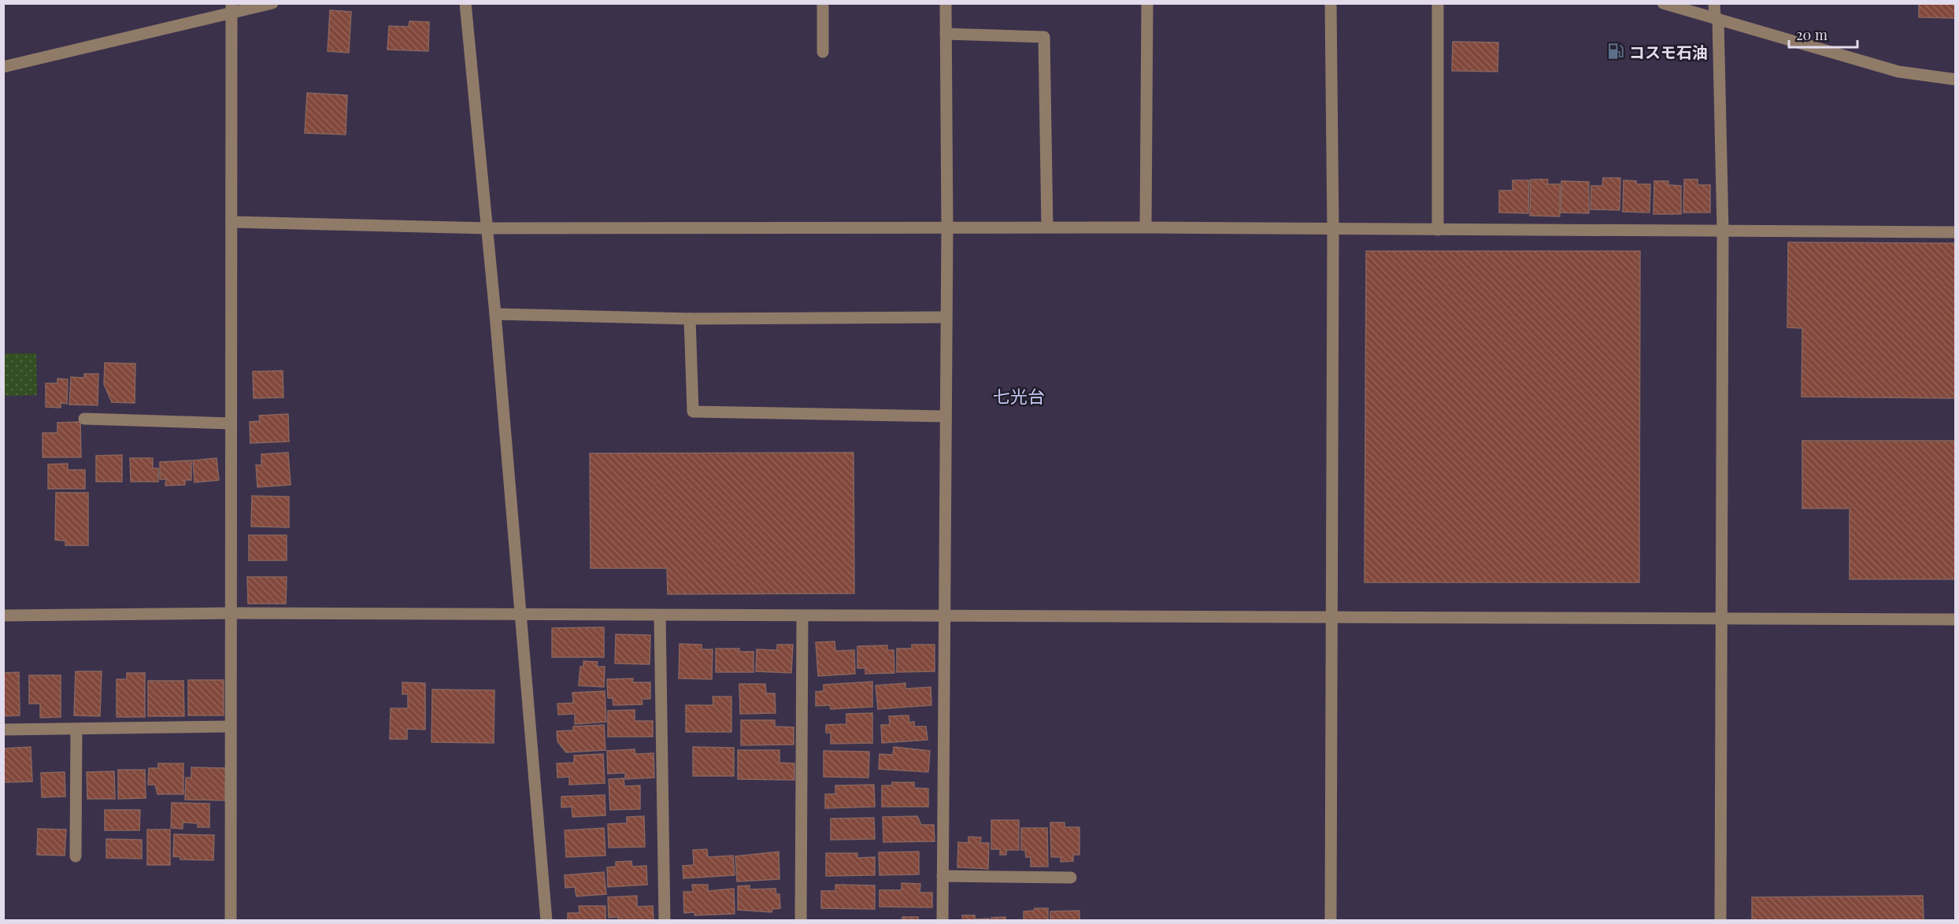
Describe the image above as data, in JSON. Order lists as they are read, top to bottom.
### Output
{
  "districts": ["七光台"],
  "places": {
    "fuel station": ["コスモ石油"]
  },
  "scale_bar": "20 m"
}
